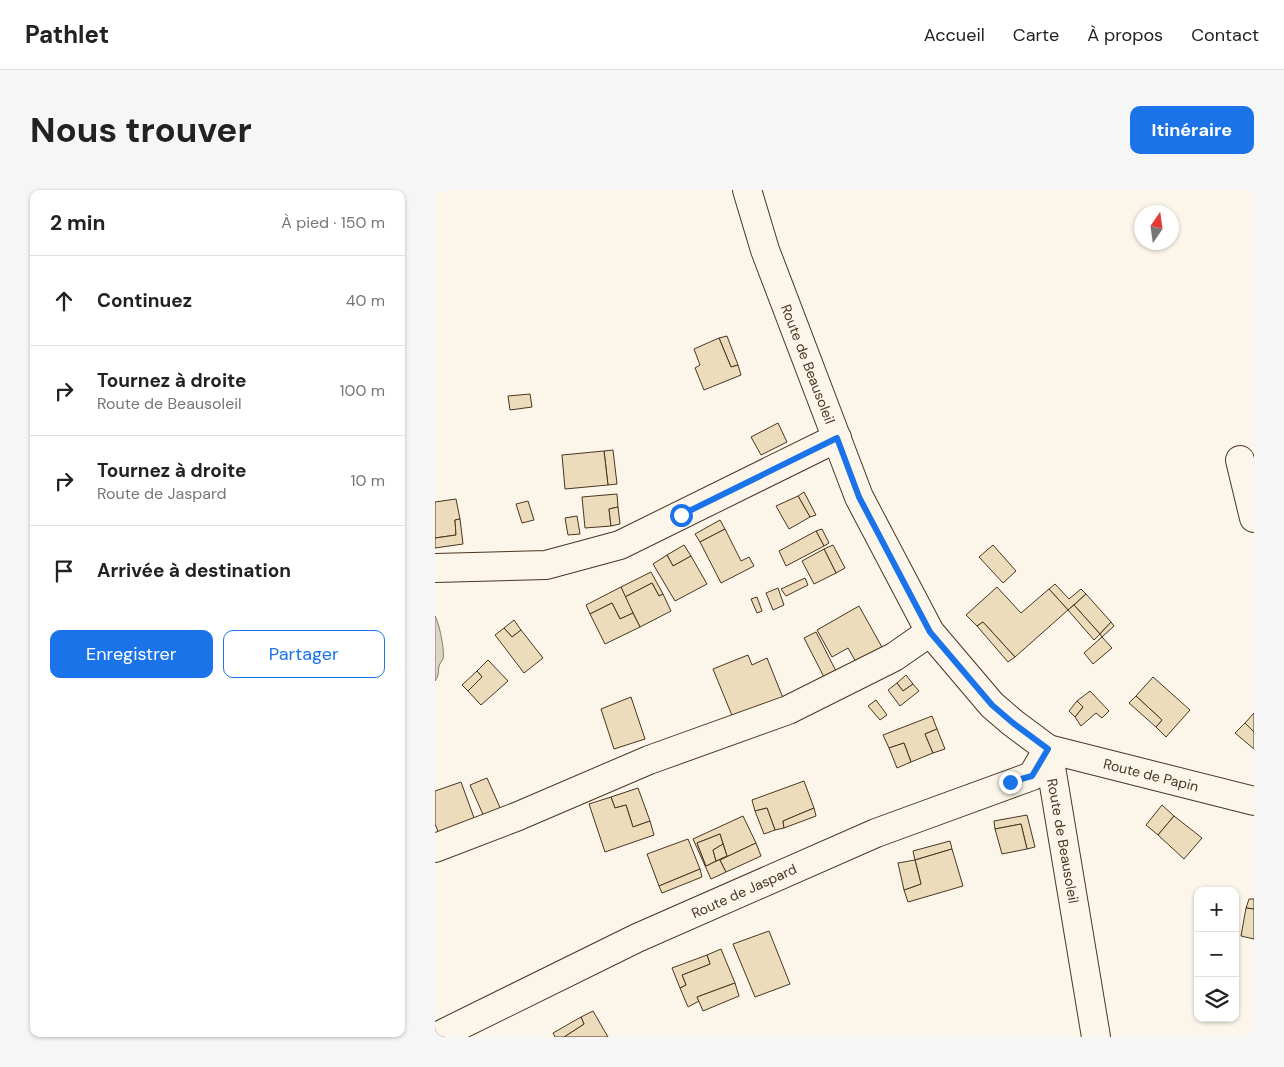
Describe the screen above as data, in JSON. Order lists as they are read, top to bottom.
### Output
{
  "streets": {
    "street": ["Route de Beausoleil", "Route de Papin", "Route de Jaspard"]
  },
  "crossings": [
    ["Route de Beausoleil", "Route de Papin"],
    ["Route de Beausoleil", "Route de Jaspard"],
    ["Route de Papin", "Route de Jaspard"]
  ],
  "north": "top",
  "page": {
    "header": "Pathlet",
    "nav": [
      "Accueil",
      "Carte",
      "À propos",
      "Contact"
    ],
    "buttons": [
      "Itinéraire",
      ["Enregistrer", "Partager"]
    ],
    "title": "Nous trouver",
    "heading": ["2 min", "À pied · 150 m"],
    "list": [
      ["Continuez", "40 m"],
      ["Tournez à droite", "Route de Beausoleil", "100 m"],
      ["Tournez à droite", "Route de Jaspard", "10 m"],
      "Arrivée à destination"
    ],
    "map_buttons": ["+", "−"]
  }
}
